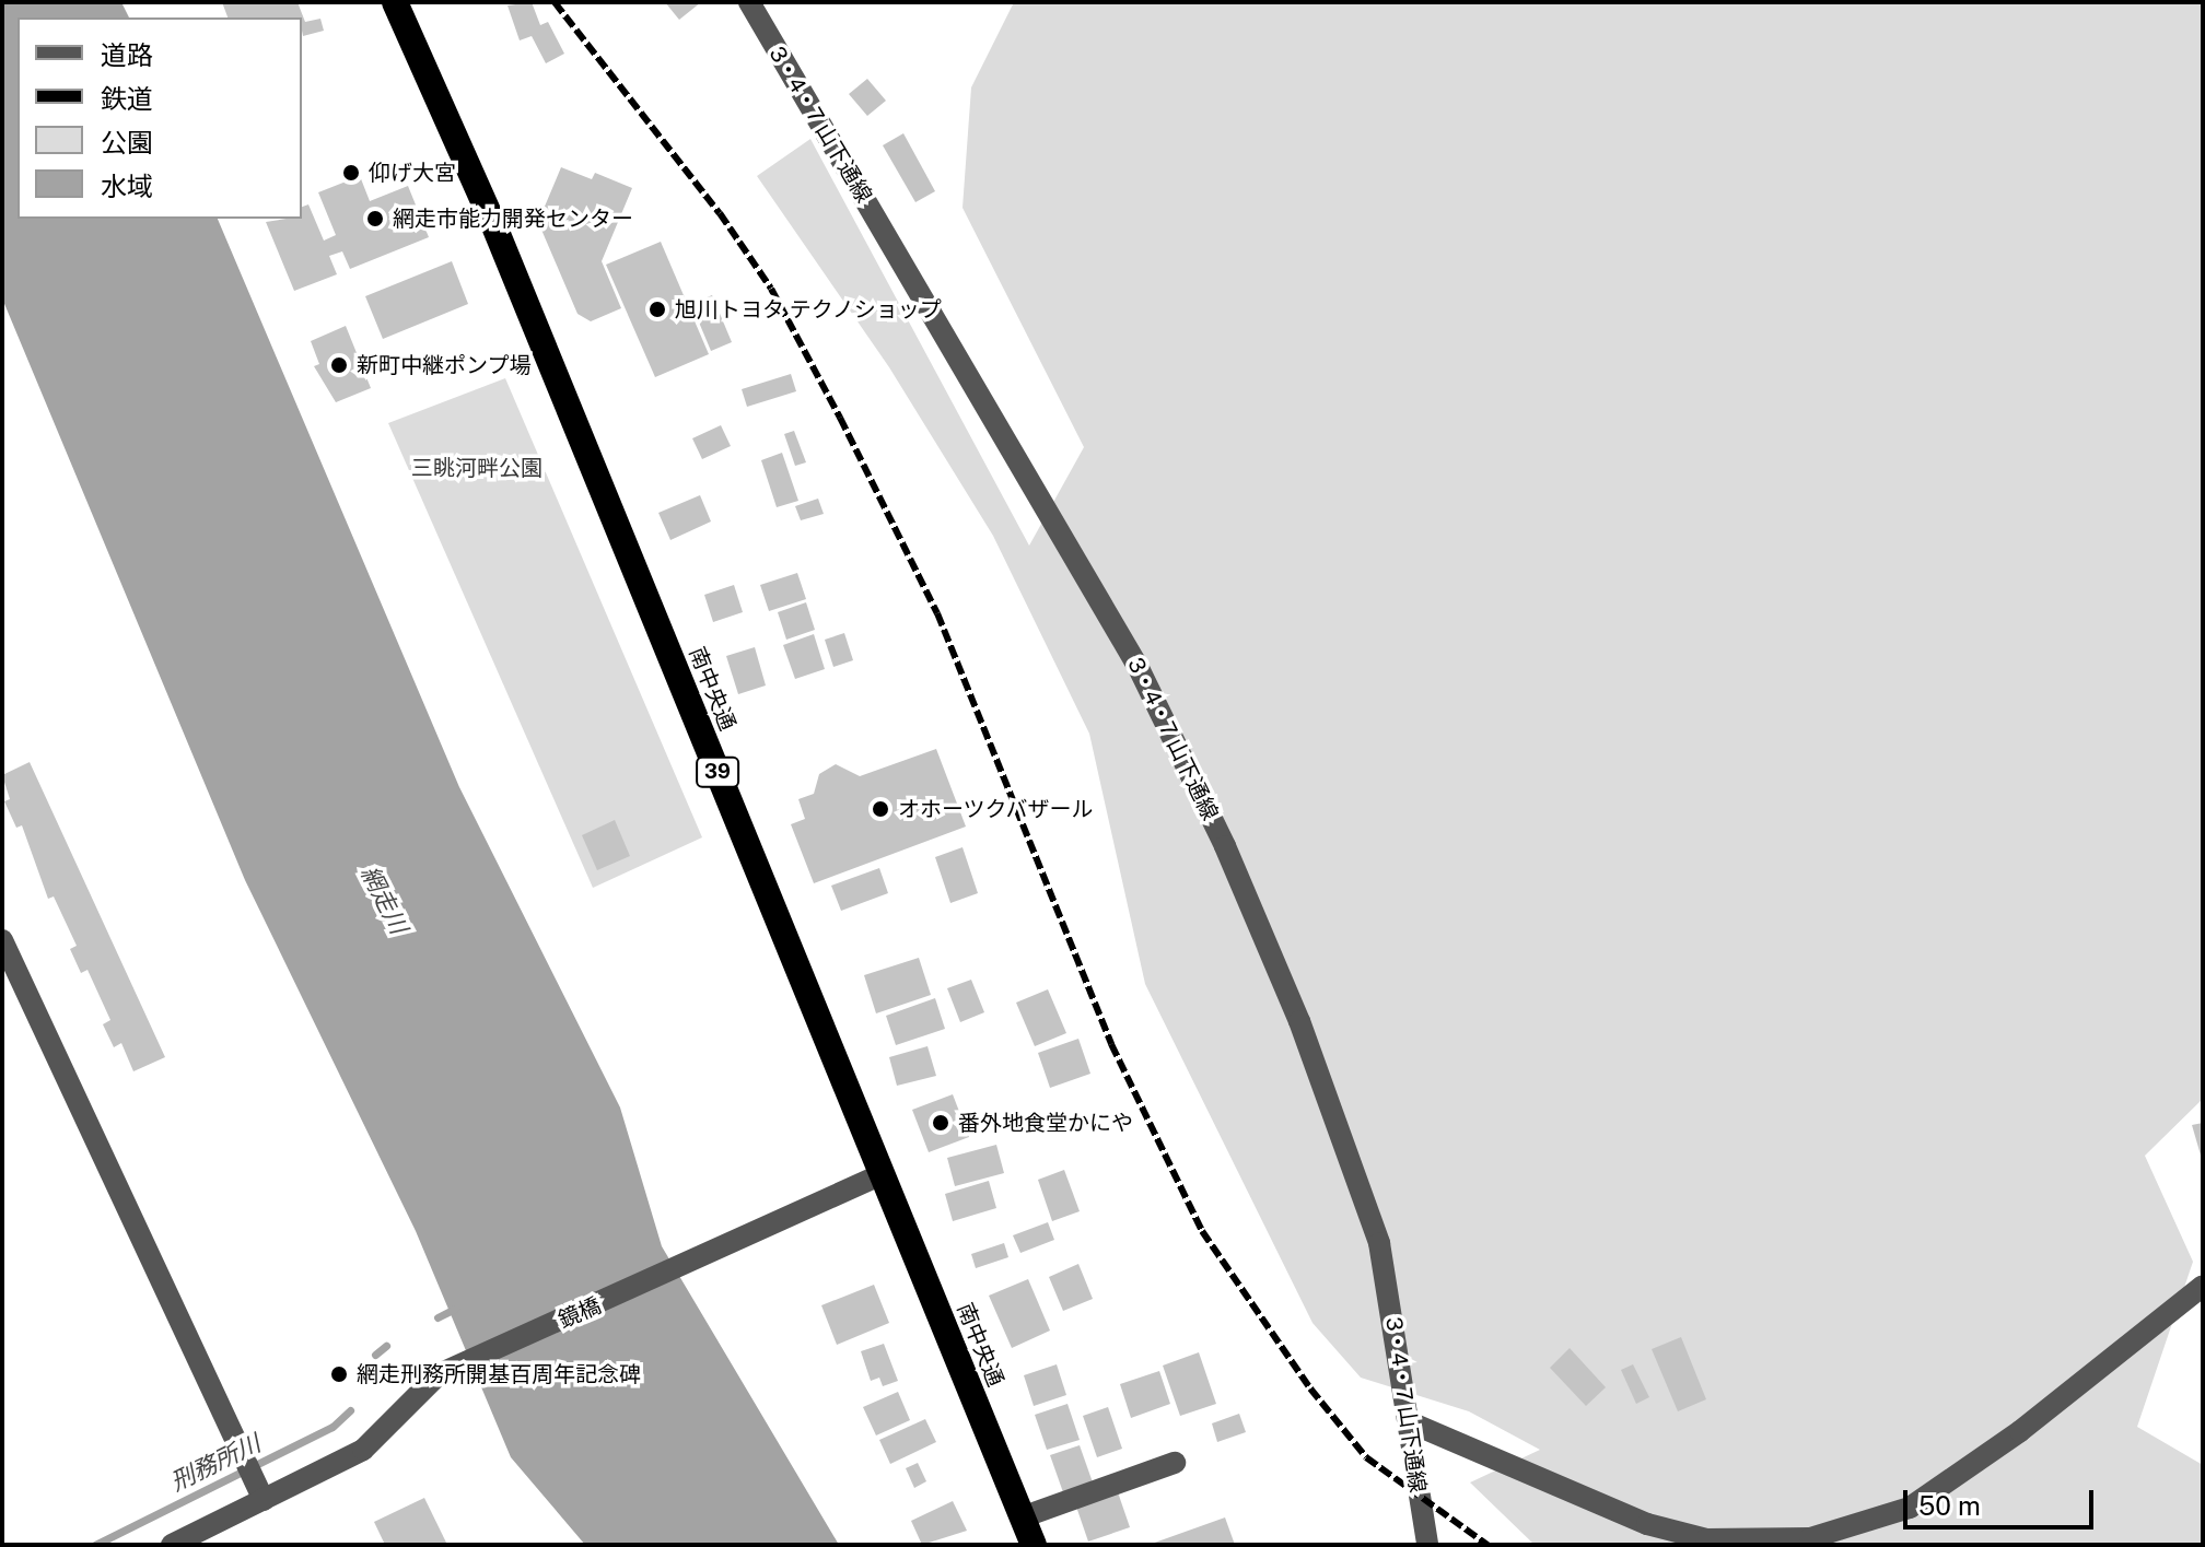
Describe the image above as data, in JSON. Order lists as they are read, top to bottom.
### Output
{
  "streets": {
    "highway": ["南中央通", "39"],
    "street": ["3・4・7 山下通線", "鏡橋"]
  },
  "crossings": [
    ["南中央通", "鏡橋"]
  ],
  "water": ["網走川", "刑務所川"],
  "parks": ["三眺河畔公園"],
  "places": [
    "仰げ大宮",
    "網走市能力開発センター",
    "旭川トヨタ テクノショップ",
    "新町中継ポンプ場",
    "オホーツクバザール",
    "番外地食堂かにや",
    "網走刑務所開基百周年記念碑"
  ],
  "legend": [
    "道路",
    "鉄道",
    "公園",
    "水域"
  ],
  "scale_bar": "50 m"
}
